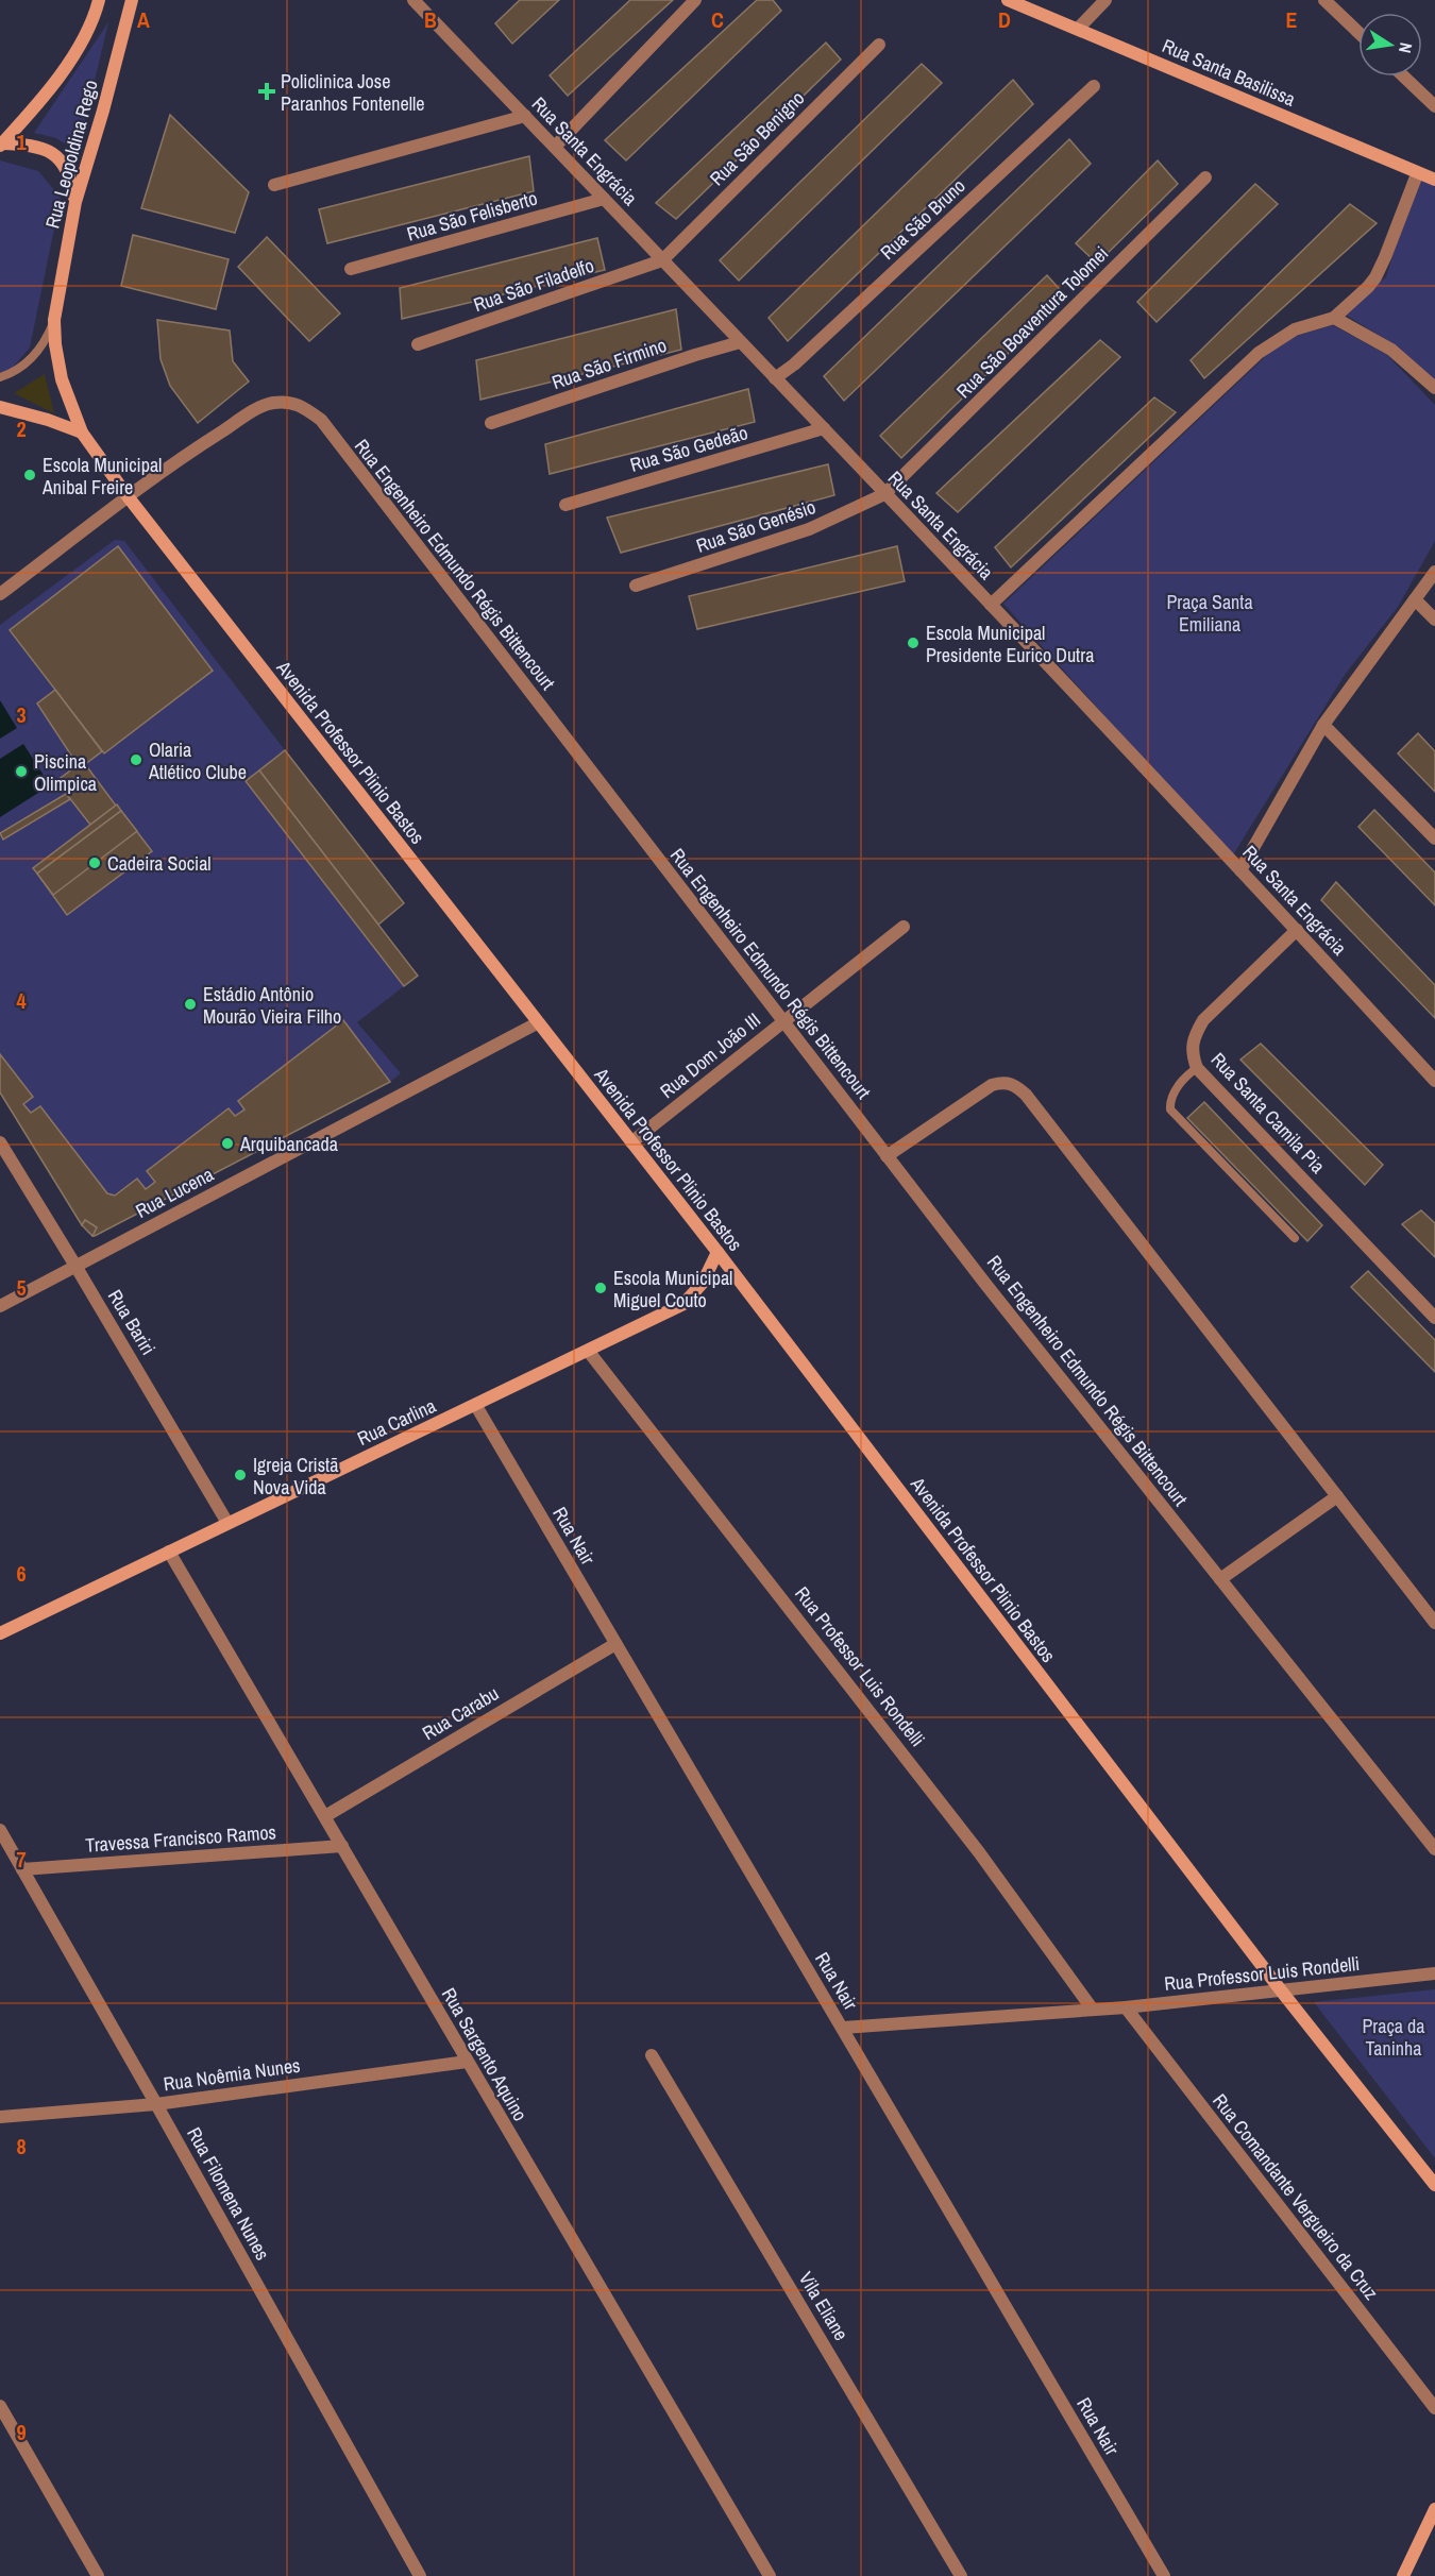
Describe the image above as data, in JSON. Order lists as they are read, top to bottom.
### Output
{
  "streets": {
    "street": [
      "Rua Santa Basilissa",
      "Rua São Benigno",
      "Rua Santa Engrácia",
      "Rua Leopoldina Rego",
      "Rua São Felisberto",
      "Rua São Bruno",
      "Rua São Filadelfo",
      "Rua São Boaventura Tolomei",
      "Rua São Firmino",
      "Rua São Gedeão",
      "Rua São Genésio",
      "Rua Engenheiro Edmundo Régis Bittencourt",
      "Avenida Professor Plinio Bastos",
      "Rua Dom João III",
      "Rua Santa Camila Pia",
      "Rua Lucena",
      "Rua Bariri",
      "Rua Carlina",
      "Rua Nair",
      "Rua Professor Luis Rondelli",
      "Rua Carabu",
      "Travessa Francisco Ramos",
      "Rua Sargento Aquino",
      "Rua Noêmia Nunes",
      "Rua Filomena Nunes",
      "Rua Comandante Vergueiro da Cruz",
      "Vila Eliane"
    ]
  },
  "crossings": [
    ["Rua São Benigno", "Rua Santa Engrácia"],
    ["Rua São Benigno", "Rua São Filadelfo"],
    ["Rua Santa Engrácia", "Rua São Felisberto"],
    ["Rua Santa Engrácia", "Rua São Bruno"],
    ["Rua Santa Engrácia", "Rua São Filadelfo"],
    ["Rua Santa Engrácia", "Rua São Boaventura Tolomei"],
    ["Rua Santa Engrácia", "Rua São Firmino"],
    ["Rua Santa Engrácia", "Rua São Gedeão"],
    ["Rua Santa Engrácia", "Rua São Genésio"],
    ["Rua Santa Engrácia", "Rua Santa Camila Pia"],
    ["Rua Leopoldina Rego", "Avenida Professor Plinio Bastos"],
    ["Rua São Boaventura Tolomei", "Rua São Genésio"],
    ["Rua Engenheiro Edmundo Régis Bittencourt", "Avenida Professor Plinio Bastos"],
    ["Rua Engenheiro Edmundo Régis Bittencourt", "Rua Dom João III"],
    ["Avenida Professor Plinio Bastos", "Rua Dom João III"],
    ["Avenida Professor Plinio Bastos", "Rua Lucena"],
    ["Avenida Professor Plinio Bastos", "Rua Carlina"],
    ["Avenida Professor Plinio Bastos", "Rua Professor Luis Rondelli"],
    ["Rua Lucena", "Rua Bariri"],
    ["Rua Bariri", "Rua Carlina"],
    ["Rua Carlina", "Rua Nair"],
    ["Rua Carlina", "Rua Professor Luis Rondelli"],
    ["Rua Carlina", "Rua Sargento Aquino"],
    ["Rua Nair", "Rua Professor Luis Rondelli"],
    ["Rua Nair", "Rua Carabu"],
    ["Rua Professor Luis Rondelli", "Rua Comandante Vergueiro da Cruz"],
    ["Rua Carabu", "Rua Sargento Aquino"],
    ["Travessa Francisco Ramos", "Rua Sargento Aquino"],
    ["Travessa Francisco Ramos", "Rua Filomena Nunes"],
    ["Rua Sargento Aquino", "Rua Noêmia Nunes"],
    ["Rua Noêmia Nunes", "Rua Filomena Nunes"]
  ],
  "parks": ["Praça Santa Emiliana", "Praça da Taninha"],
  "places": {
    "health": ["Policlinica Jose Paranhos Fontenelle"],
    "other": [
      "Escola Municipal Anibal Freire",
      "Escola Municipal Presidente Eurico Dutra",
      "Olaria Atlético Clube",
      "Piscina Olimpica",
      "Cadeira Social",
      "Estádio Antônio Mourão Vieira Filho",
      "Arquibancada",
      "Escola Municipal Miguel Couto",
      "Igreja Cristã Nova Vida"
    ]
  },
  "north": "right",
  "grid": {
    "columns": [
      "A",
      "B",
      "C",
      "D",
      "E"
    ],
    "rows": [
      "1",
      "2",
      "3",
      "4",
      "5",
      "6",
      "7",
      "8",
      "9"
    ]
  }
}
